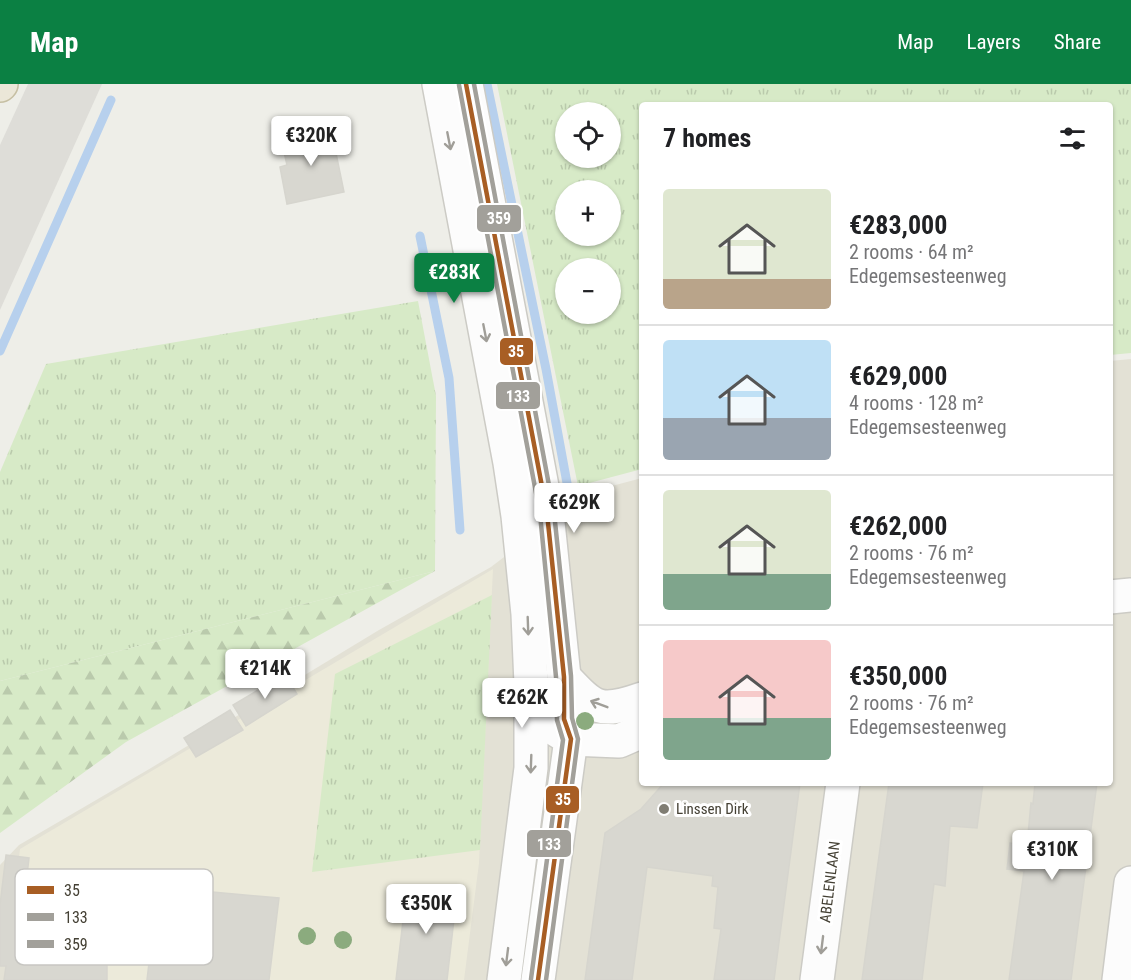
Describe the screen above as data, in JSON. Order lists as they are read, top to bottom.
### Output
{
  "streets": {
    "street": ["ABELENLAAN"]
  },
  "places": ["Linssen Dirk"],
  "lines": ["transit line 35", "transit line 359", "transit line 133"],
  "legend": ["35", "133", "359"],
  "page": {
    "header": "Map",
    "nav": ["Map", "Layers", "Share"],
    "map_buttons": ["+", "−"],
    "heading": "7 homes",
    "price": [
      "€320K",
      "€283K",
      "€629K",
      "€214K",
      "€262K",
      "€310K",
      "€350K"
    ],
    "list": [
      {
        "name": "€283,000",
        "note": "2 rooms · 64 m² · Edegemsesteenweg"
      },
      {
        "name": "€629,000",
        "note": "4 rooms · 128 m² · Edegemsesteenweg"
      },
      {
        "name": "€262,000",
        "note": "2 rooms · 76 m² · Edegemsesteenweg"
      },
      {
        "name": "€350,000",
        "note": "2 rooms · 76 m² · Edegemsesteenweg"
      }
    ]
  }
}
